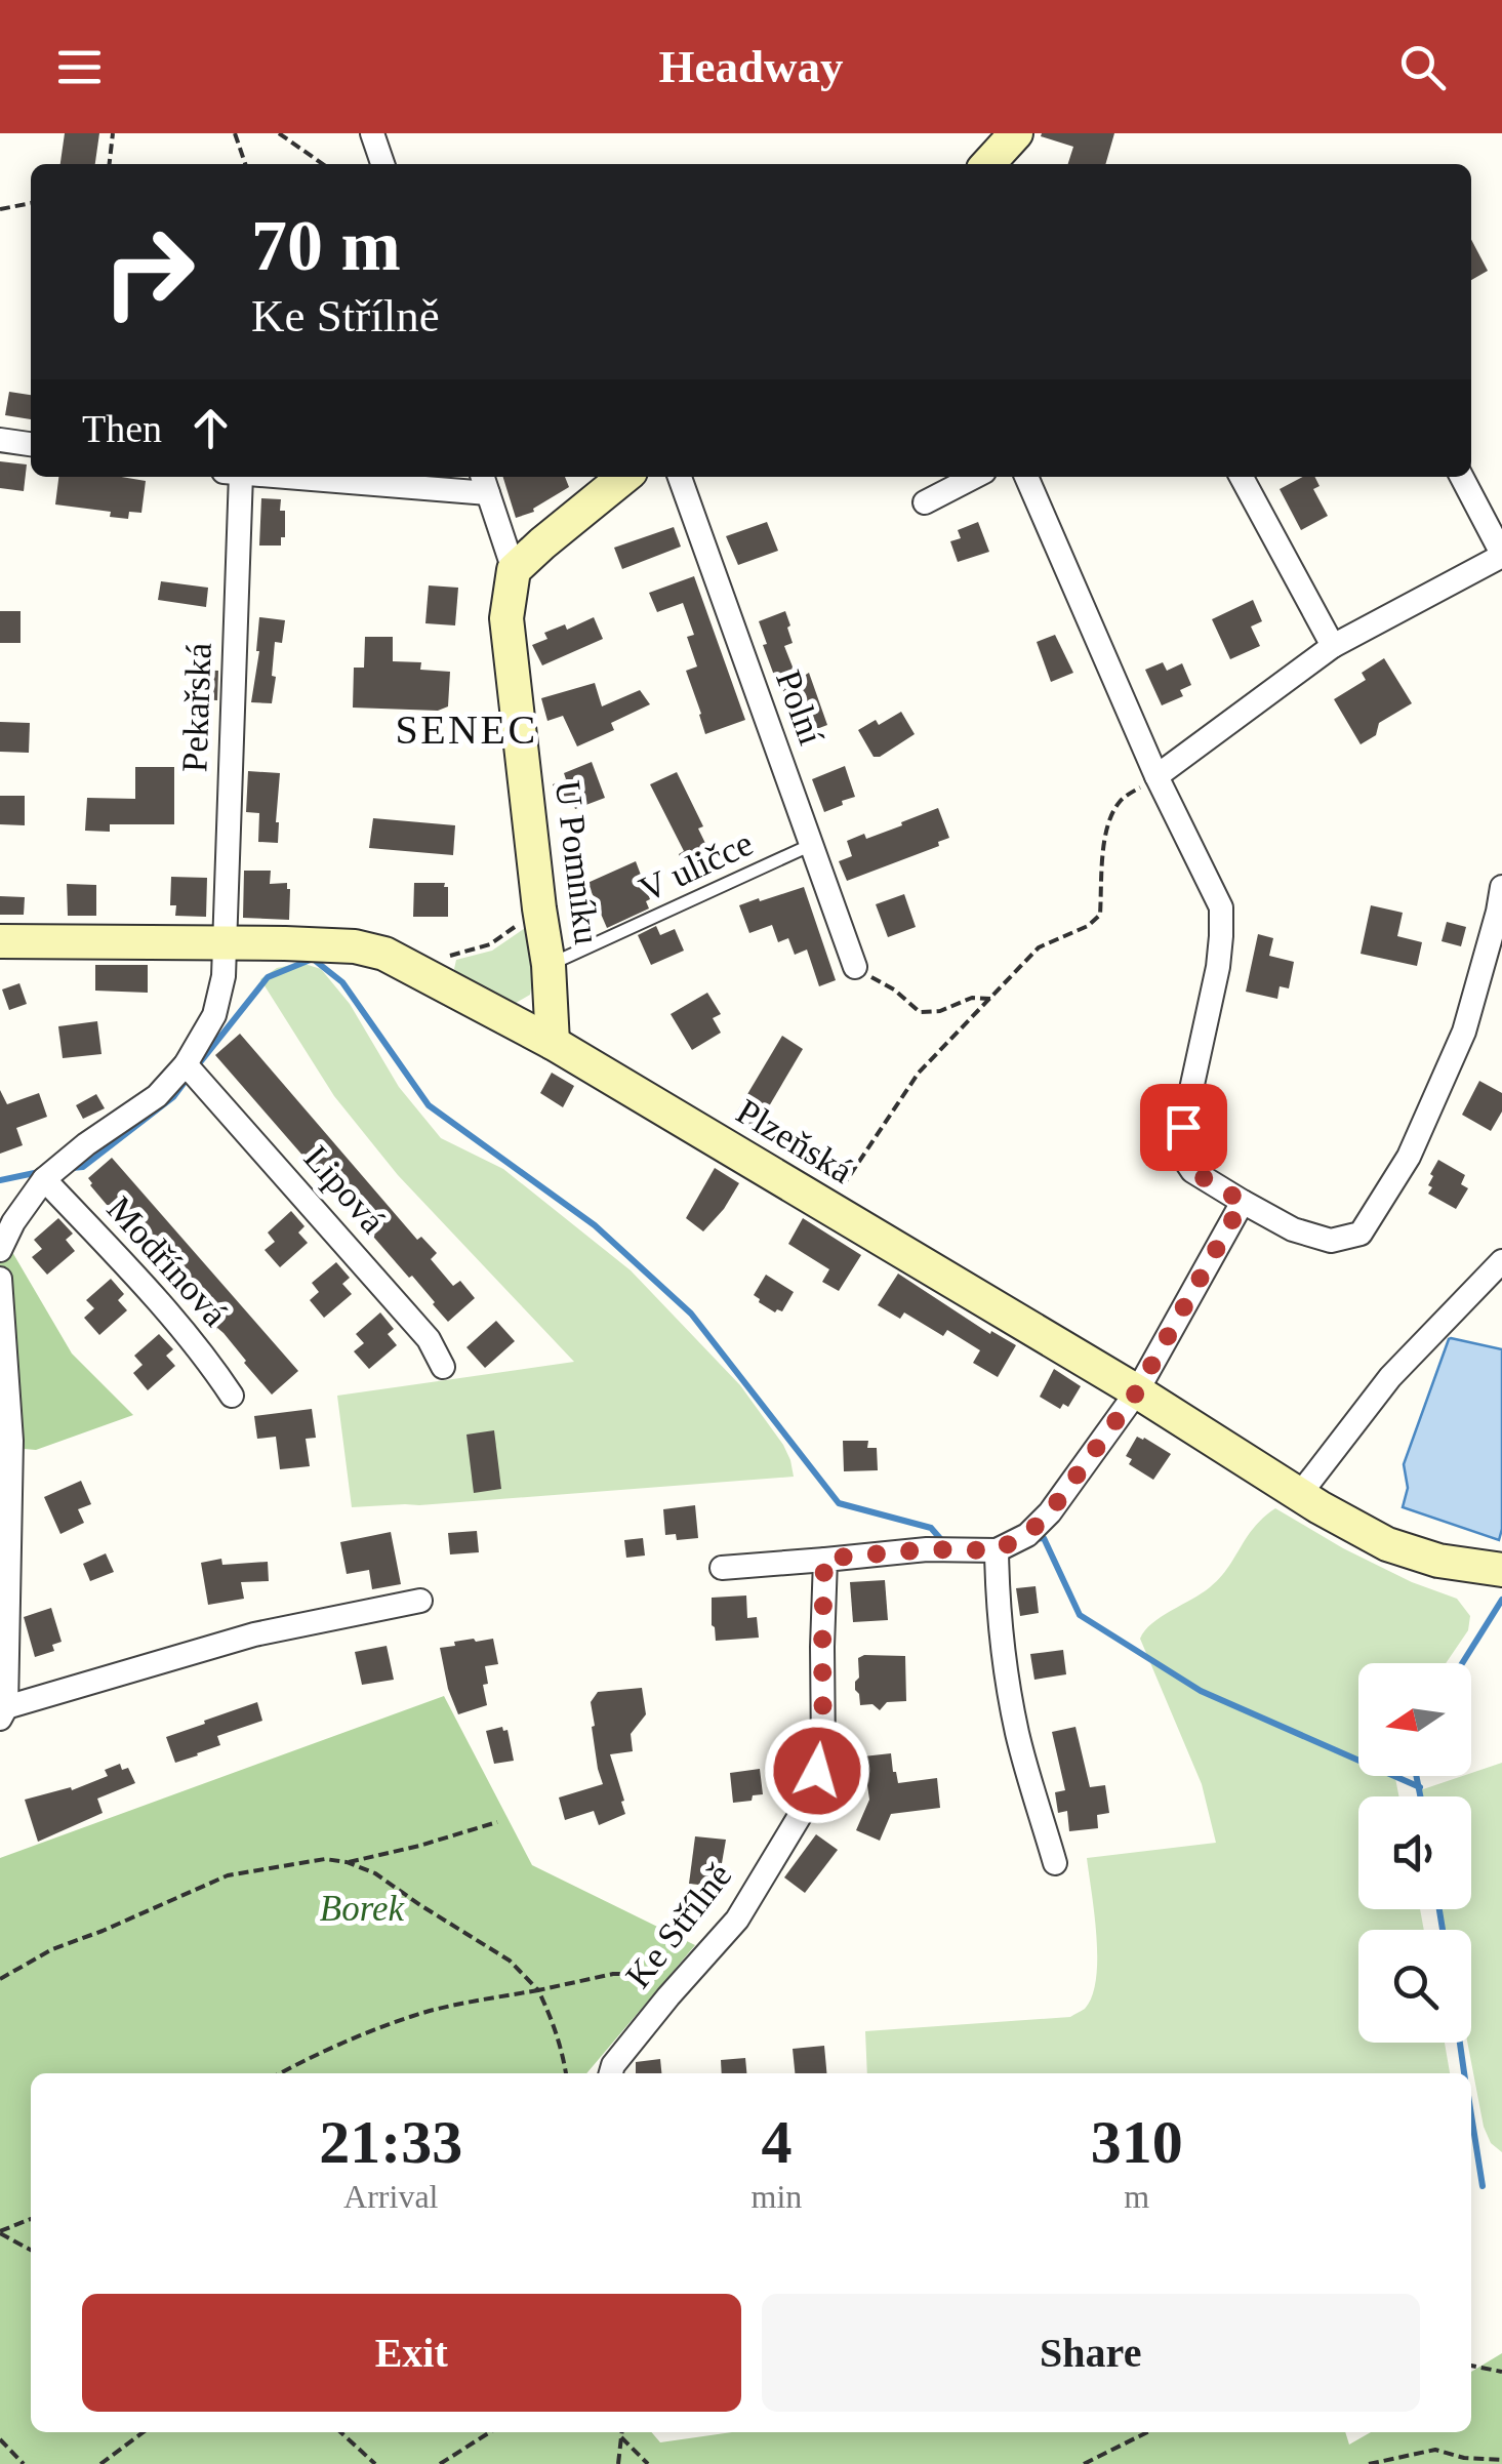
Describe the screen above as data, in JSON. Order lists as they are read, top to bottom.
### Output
{
  "streets": {
    "main road": ["U Pomníku", "Plzeňská"],
    "street": [
      "Pekařská",
      "Polní",
      "Lipová",
      "Modřínová",
      "Ke Střílně"
    ],
    "lane": ["V uličce"]
  },
  "crossings": [
    ["Pekařská", "Plzeňská"],
    ["Polní", "V uličce"],
    ["U Pomníku", "V uličce"],
    ["U Pomníku", "Plzeňská"]
  ],
  "districts": ["SENEC"],
  "parks": ["Borek"],
  "north": "left",
  "page": {
    "header": "Headway",
    "turn": ["70 m", "Ke Střílně"],
    "then": "Then",
    "eta": [
      "21:33",
      "Arrival",
      "4",
      "min",
      "310",
      "m"
    ],
    "buttons": ["Exit", "Share"]
  }
}
